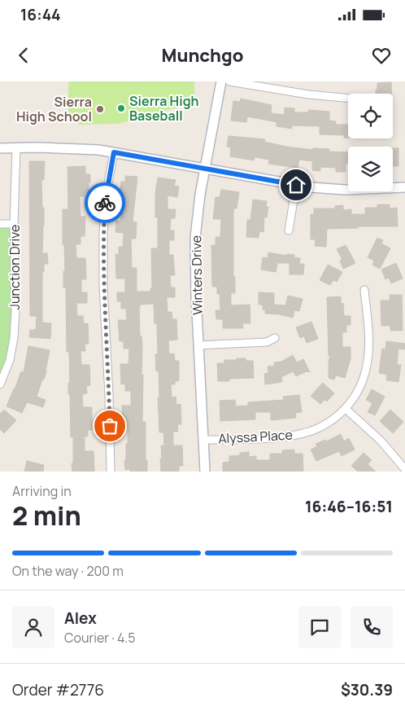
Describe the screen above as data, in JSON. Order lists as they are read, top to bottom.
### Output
{
  "streets": {
    "street": ["Junction Drive", "Winters Drive", "Alyssa Place"]
  },
  "crossings": [
    ["Winters Drive", "Alyssa Place"]
  ],
  "places": ["Sierra High Baseball", "Sierra High School"],
  "page": {
    "status": "16:44",
    "header": "Munchgo",
    "heading": ["2 min", "Arriving in", "16:46–16:51"],
    "panel": [
      "Alex",
      "Courier · 4.5",
      "Order #2776",
      "$30.39"
    ],
    "bar": "On the way · 200 m"
  }
}
